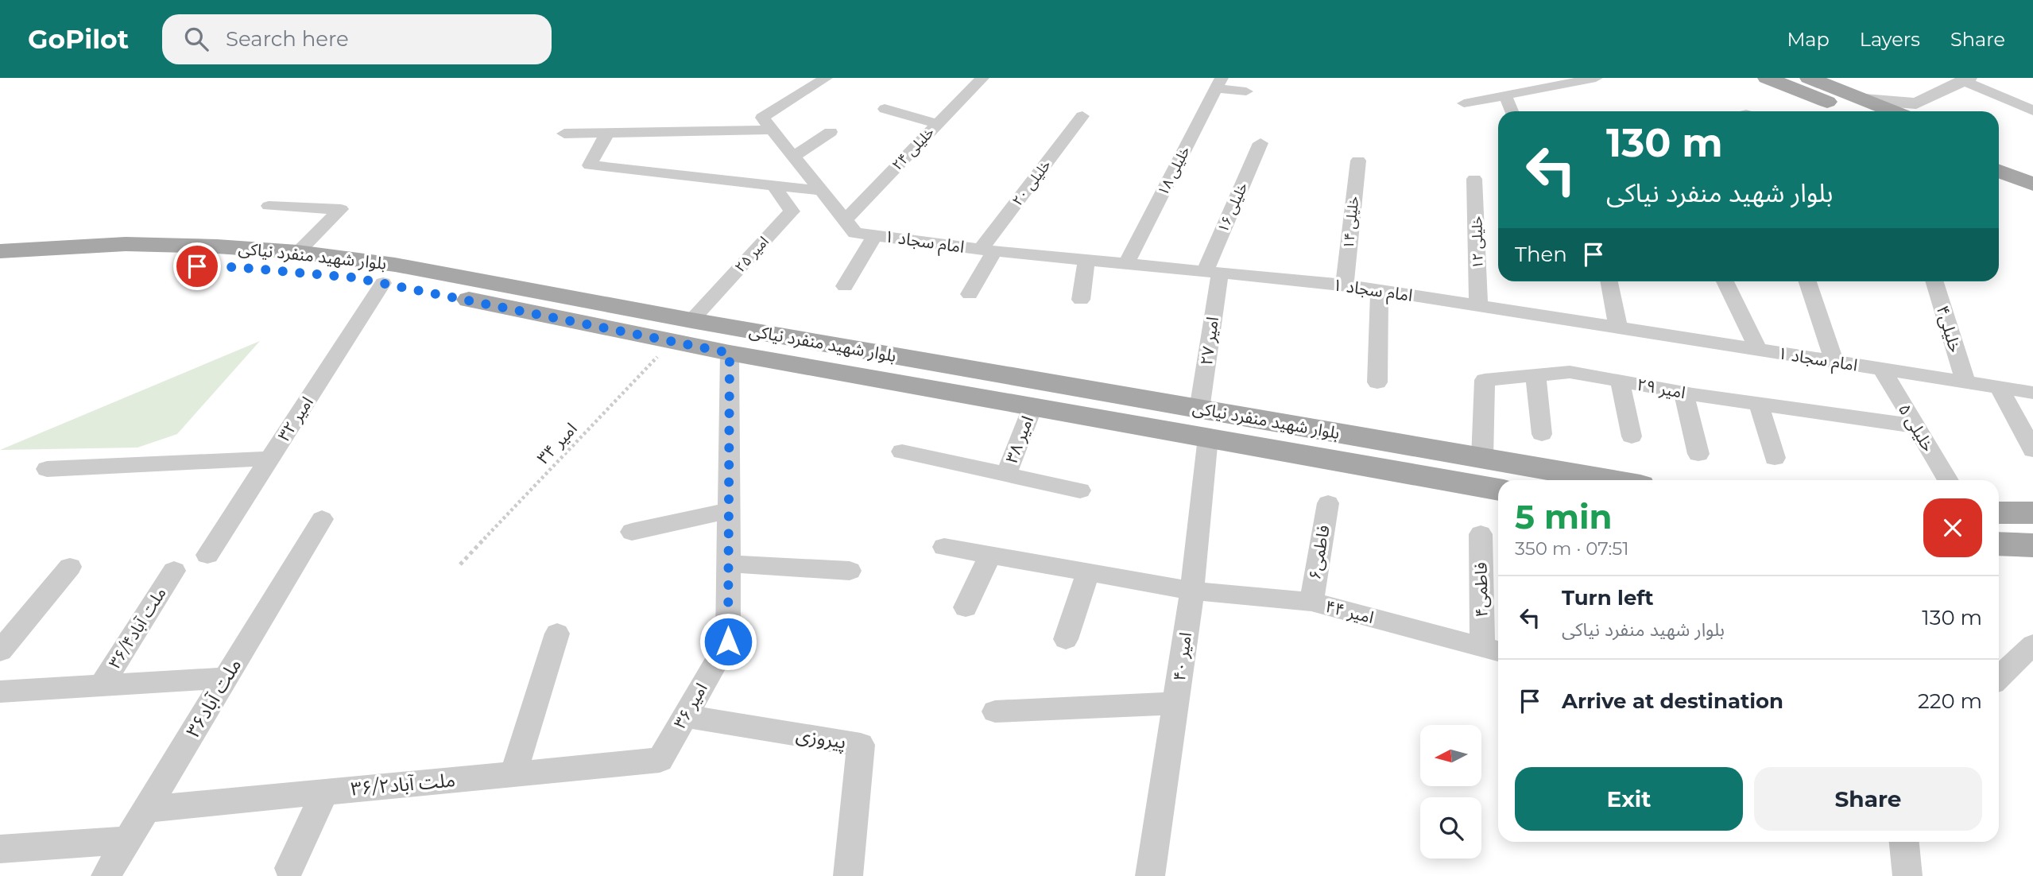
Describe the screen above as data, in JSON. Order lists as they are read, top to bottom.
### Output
{
  "streets": {
    "main road": ["بلوار شهید منفرد نیاکی"],
    "street": [
      "خلیلی ۲۴",
      "خلیلی ۱۸",
      "خلیلی ۲۰",
      "خلیلی ۱۶",
      "خلیلی ۱۴",
      "امام سجاد ۱",
      "خلیلی ۱۲",
      "امیر ۲۵",
      "خلیلی۴",
      "امیر ۲۷",
      "امیر ۲۹",
      "امیر ۳۲",
      "خلیلی ۵",
      "امیر ۳۸",
      "فاطمی۶",
      "فاطمی۴",
      "امیر ۴۴",
      "ملت آباد۳۶/۴",
      "امیر ۴۰",
      "ملت آباد۳۶",
      "امیر ۳۶",
      "پیروزی",
      "ملت آباد۳۶/۲"
    ],
    "path": ["امیر ۳۴"]
  },
  "crossings": [
    ["خلیلی ۲۴", "امام سجاد ۱"],
    ["خلیلی ۱۸", "امام سجاد ۱"],
    ["خلیلی ۲۰", "امام سجاد ۱"],
    ["خلیلی ۱۶", "امام سجاد ۱"],
    ["خلیلی ۱۶", "امیر ۲۷"],
    ["خلیلی ۱۴", "امام سجاد ۱"],
    ["امام سجاد ۱", "خلیلی ۱۲"],
    ["امام سجاد ۱", "خلیلی۴"],
    ["امام سجاد ۱", "امیر ۲۷"],
    ["امام سجاد ۱", "خلیلی ۵"],
    ["امیر ۲۵", "بلوار شهید منفرد نیاکی"],
    ["بلوار شهید منفرد نیاکی", "امیر ۲۷"],
    ["بلوار شهید منفرد نیاکی", "امیر ۲۹"],
    ["بلوار شهید منفرد نیاکی", "امیر ۳۲"],
    ["بلوار شهید منفرد نیاکی", "امیر ۳۸"],
    ["بلوار شهید منفرد نیاکی", "امیر ۳۴"],
    ["بلوار شهید منفرد نیاکی", "امیر ۴۰"],
    ["بلوار شهید منفرد نیاکی", "امیر ۳۶"],
    ["امیر ۲۹", "خلیلی ۵"],
    ["فاطمی۶", "امیر ۴۴"],
    ["فاطمی۴", "امیر ۴۴"],
    ["امیر ۴۴", "امیر ۴۰"],
    ["ملت آباد۳۶", "ملت آباد۳۶/۲"],
    ["امیر ۳۶", "پیروزی"],
    ["امیر ۳۶", "ملت آباد۳۶/۲"]
  ],
  "north": "left",
  "page": {
    "header": "GoPilot",
    "search": "Search here",
    "nav": ["Map", "Layers", "Share"],
    "turn": ["130 m", "بلوار شهید منفرد نیاکی"],
    "then": "Then",
    "heading": ["5 min", "350 m · 07:51"],
    "list": [
      {
        "name": "Turn left",
        "note": "بلوار شهید منفرد نیاکی",
        "value": "130 m"
      },
      {
        "name": "Arrive at destination",
        "value": "220 m"
      }
    ],
    "buttons": ["Exit", "Share"]
  }
}
